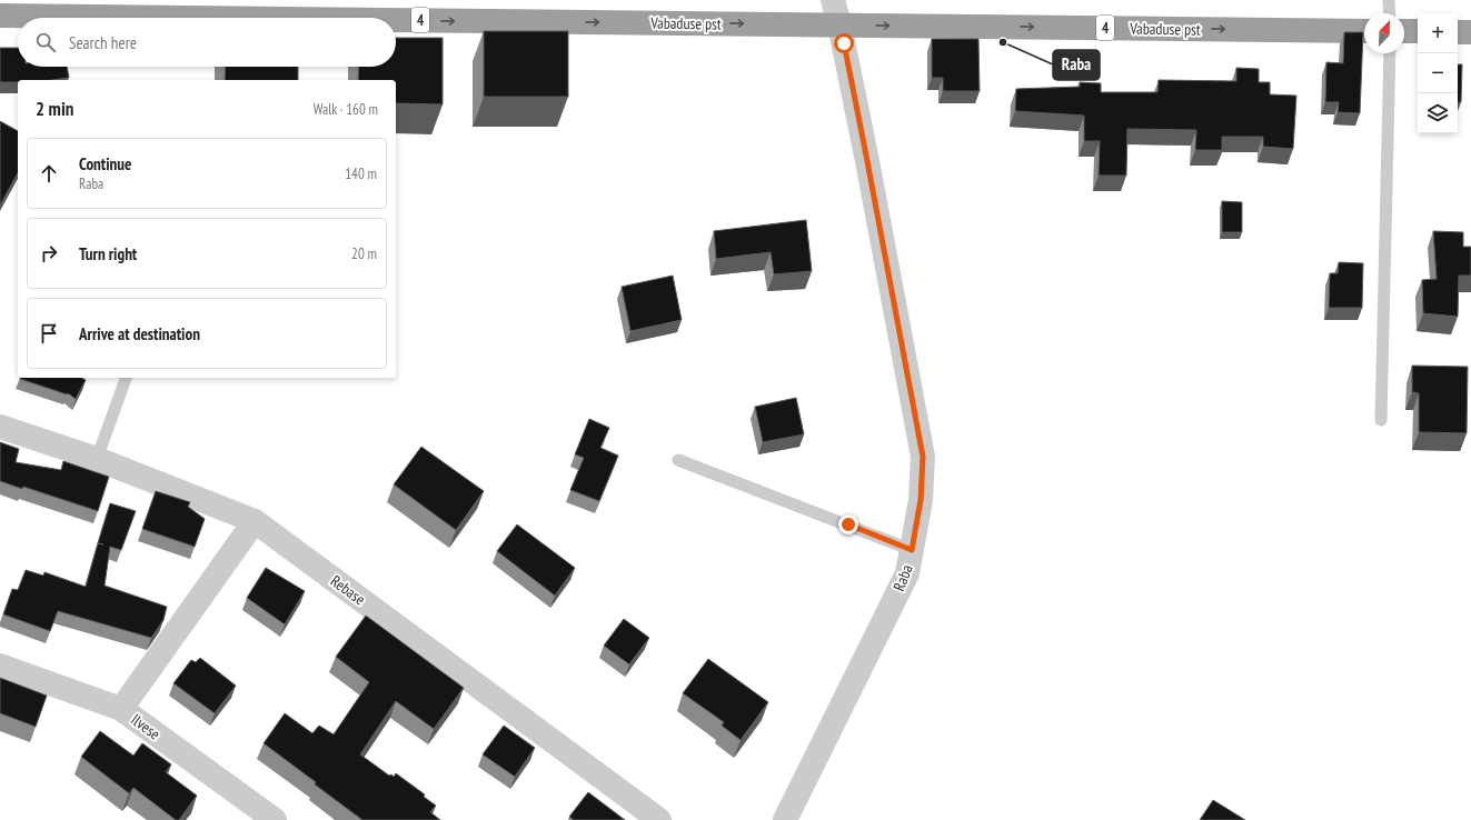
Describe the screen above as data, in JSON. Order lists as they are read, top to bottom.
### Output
{
  "streets": {
    "highway": ["4", "Vabaduse pst"],
    "street": ["Raba", "Rebase", "Ilvese"]
  },
  "crossings": [
    ["Vabaduse pst", "Raba"]
  ],
  "one_way": ["Vabaduse pst"],
  "places": ["Raba"],
  "north": "top right",
  "page": {
    "map_buttons": ["+", "−"],
    "search": "Search here",
    "heading": ["2 min", "Walk · 160 m"],
    "list": [
      ["Continue", "Raba", "140 m"],
      ["Turn right", "20 m"],
      "Arrive at destination"
    ]
  }
}
